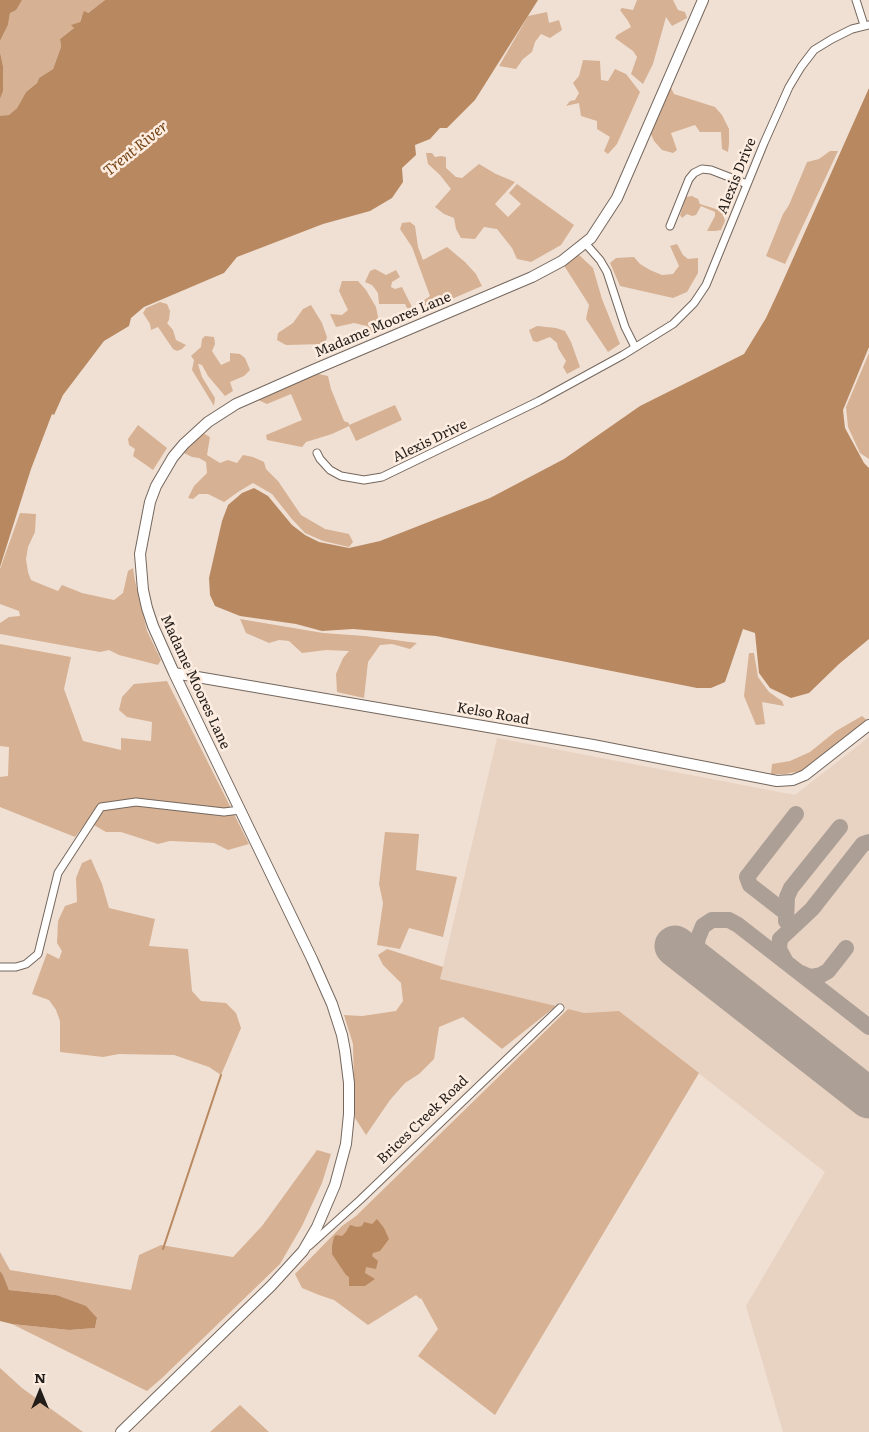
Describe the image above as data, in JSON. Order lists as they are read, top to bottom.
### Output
{
  "streets": {
    "street": [
      "Alexis Drive",
      "Madame Moores Lane",
      "Kelso Road",
      "Brices Creek Road"
    ]
  },
  "crossings": [
    ["Madame Moores Lane", "Kelso Road"],
    ["Madame Moores Lane", "Brices Creek Road"]
  ],
  "water": ["Trent River"],
  "north": "top"
}
